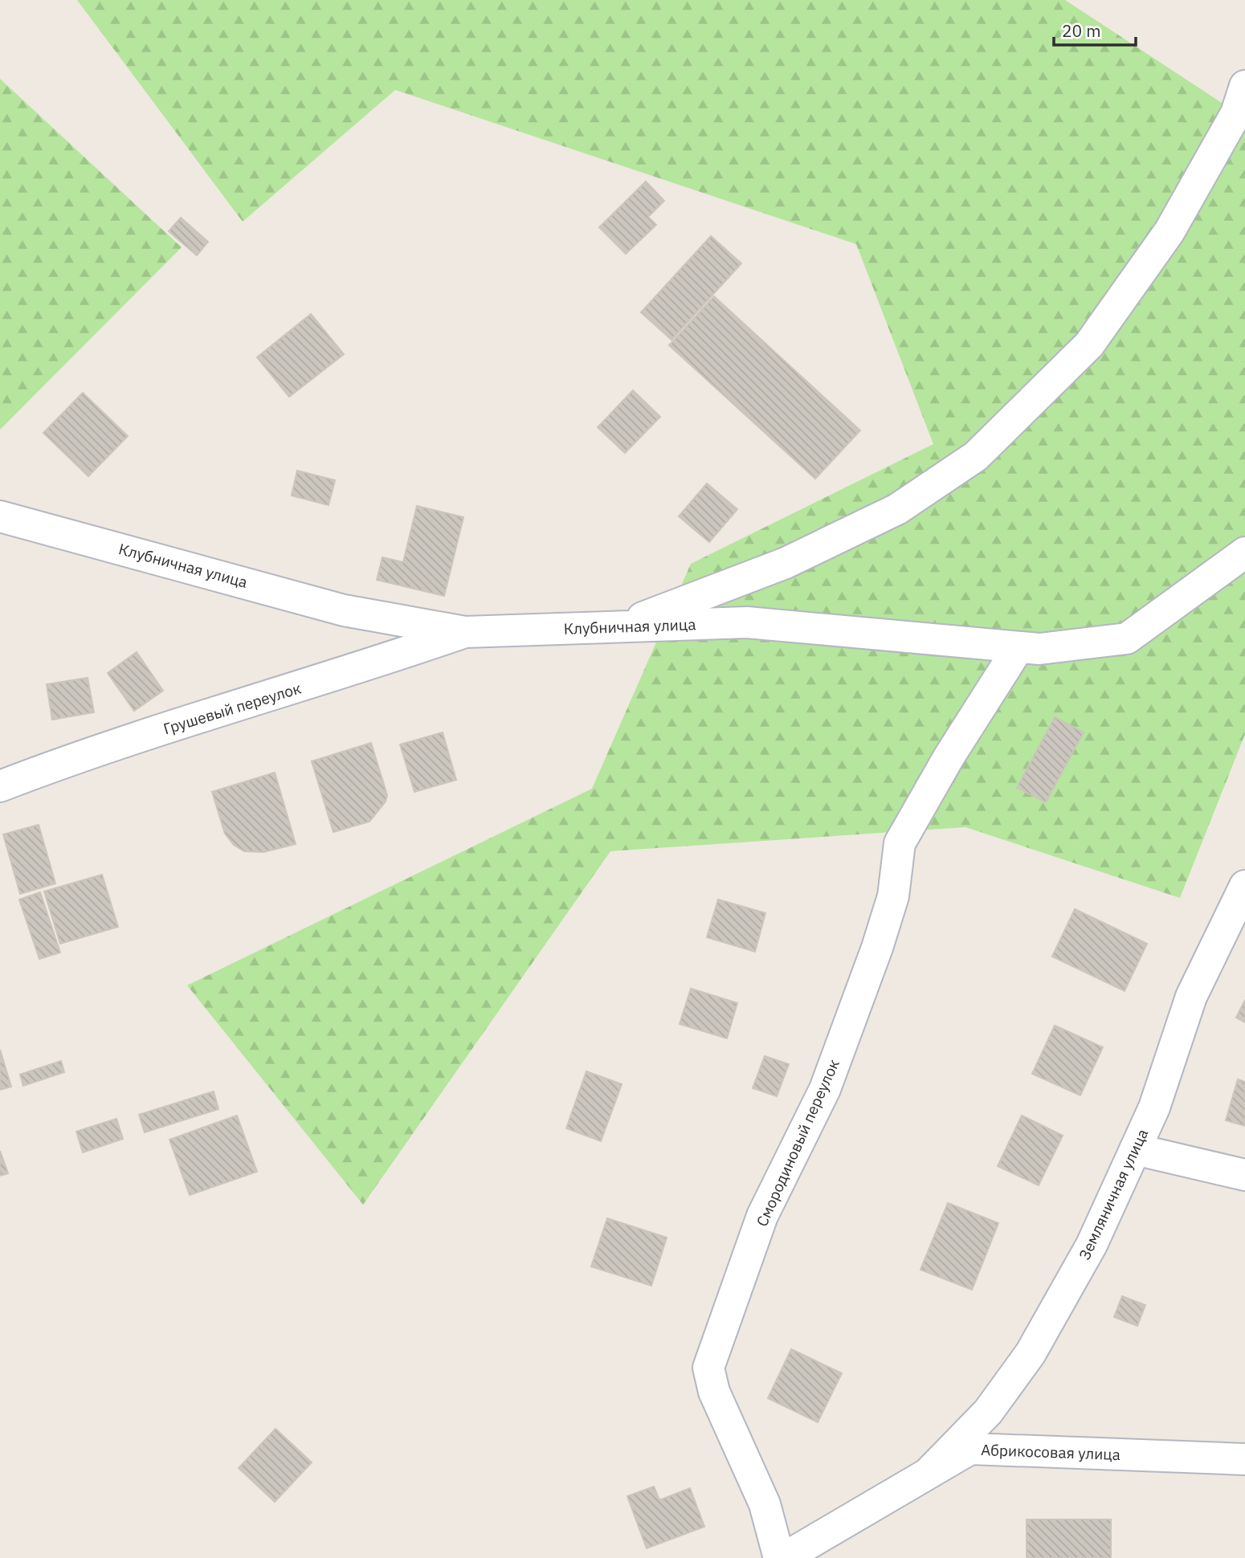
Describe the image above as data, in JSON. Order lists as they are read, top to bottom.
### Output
{
  "streets": {
    "street": [
      "Клубничная улица",
      "Грушевый переулок",
      "Смородиновый переулок",
      "Земляничная улица",
      "Абрикосовая улица"
    ]
  },
  "crossings": [
    ["Клубничная улица", "Грушевый переулок"],
    ["Клубничная улица", "Смородиновый переулок"],
    ["Земляничная улица", "Абрикосовая улица"]
  ],
  "scale_bar": "20 m"
}
